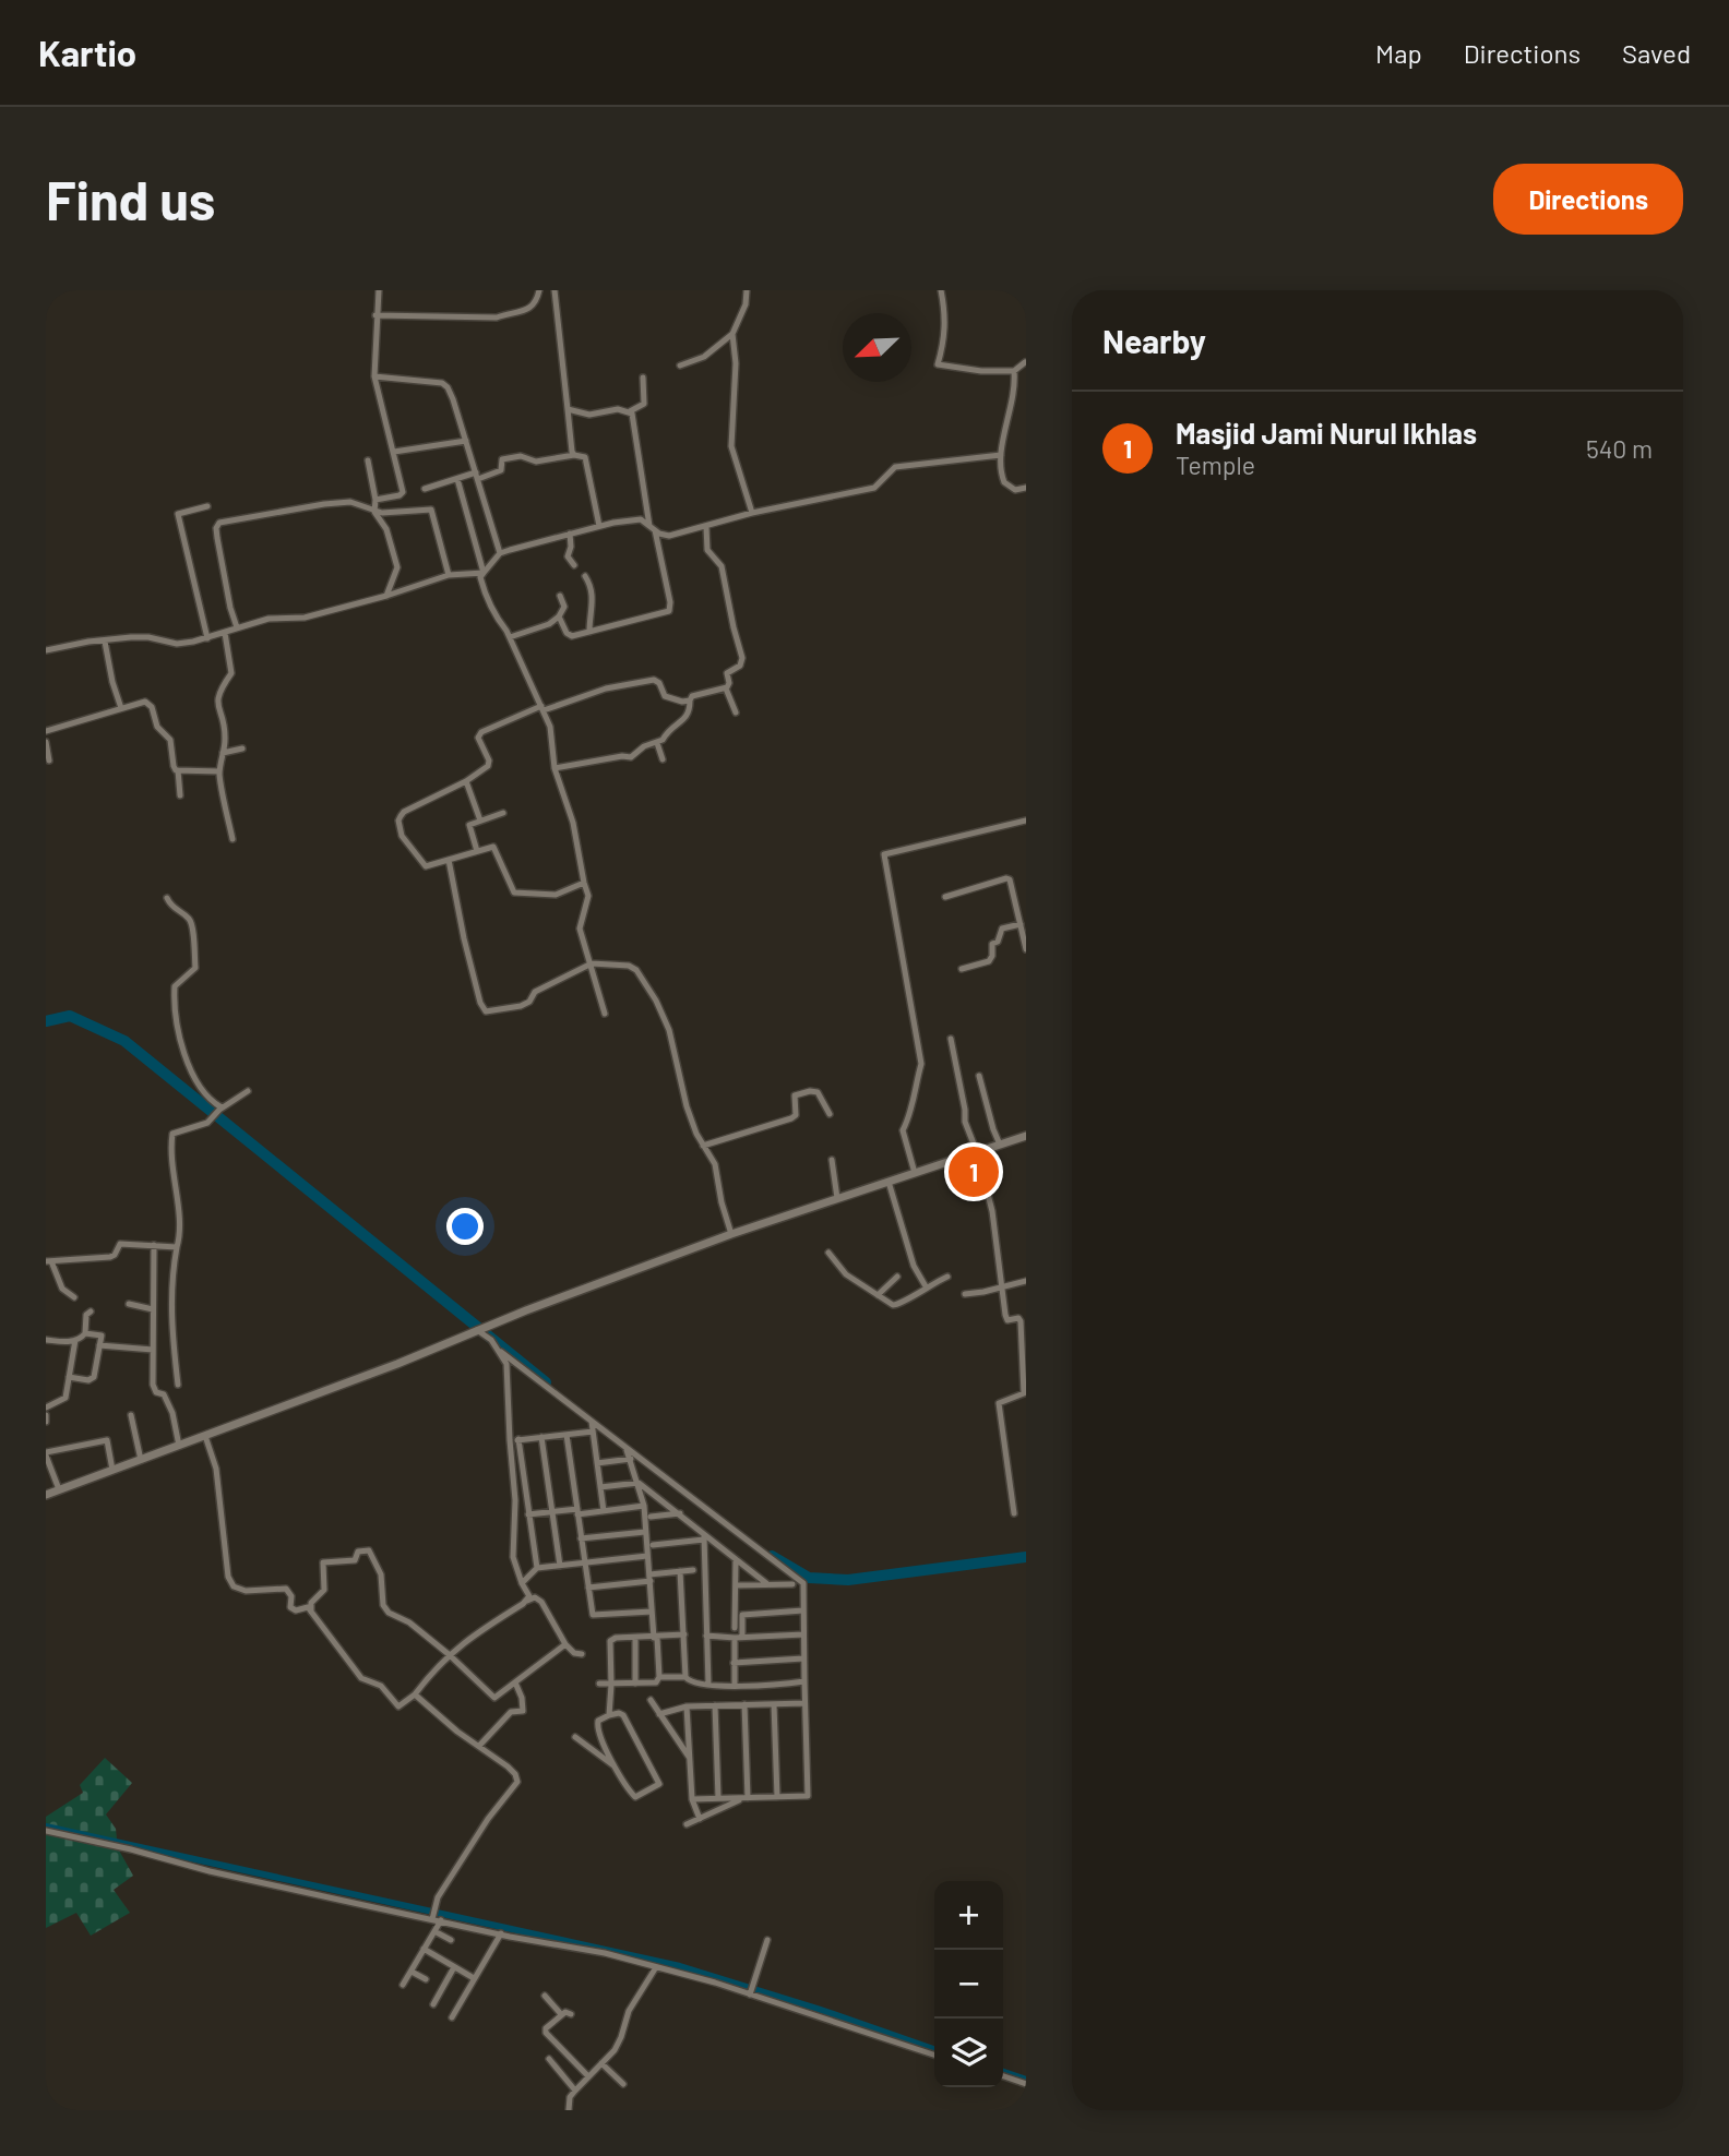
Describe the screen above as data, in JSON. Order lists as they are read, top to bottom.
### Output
{
  "north": "bottom left",
  "page": {
    "header": "Kartio",
    "nav": ["Map", "Directions", "Saved"],
    "buttons": "Directions",
    "title": "Find us",
    "heading": "Nearby",
    "list": [
      {
        "mark": "1",
        "name": "Masjid Jami Nurul Ikhlas",
        "note": "Temple",
        "value": "540 m"
      }
    ],
    "pins": "1",
    "map_buttons": ["+", "−"]
  }
}
